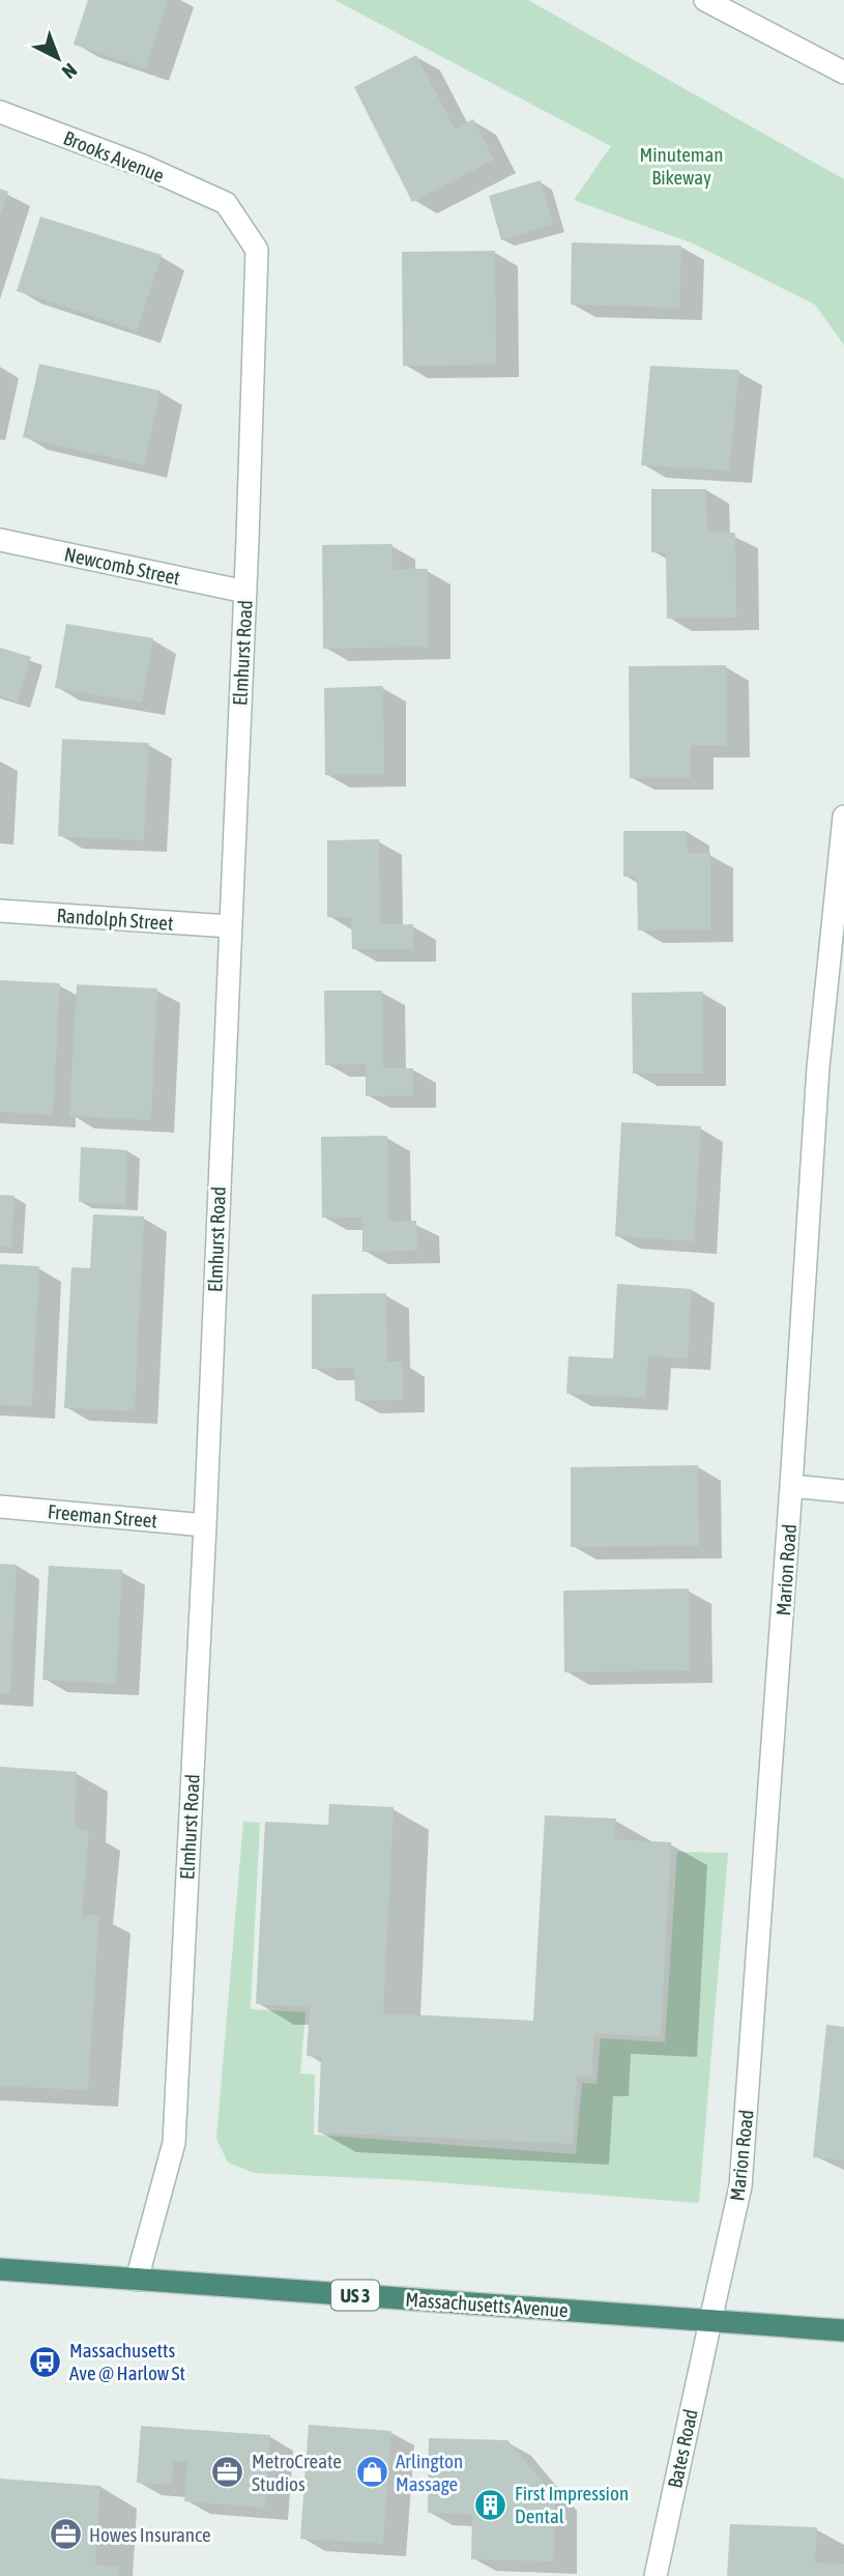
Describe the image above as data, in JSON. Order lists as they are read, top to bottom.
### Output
{
  "streets": {
    "highway": ["US 3", "Massachusetts Avenue"],
    "street": [
      "Brooks Avenue",
      "Newcomb Street",
      "Elmhurst Road",
      "Randolph Street",
      "Freeman Street",
      "Marion Road",
      "Bates Road"
    ]
  },
  "crossings": [
    ["Brooks Avenue", "Elmhurst Road"],
    ["Newcomb Street", "Elmhurst Road"],
    ["Elmhurst Road", "Randolph Street"],
    ["Elmhurst Road", "Freeman Street"],
    ["Elmhurst Road", "Massachusetts Avenue"],
    ["Marion Road", "Massachusetts Avenue"],
    ["Marion Road", "Bates Road"],
    ["Massachusetts Avenue", "Bates Road"]
  ],
  "parks": ["Minuteman Bikeway"],
  "places": {
    "bus stop": ["Massachusetts Ave @ Harlow St"],
    "office": ["MetroCreate Studios", "Howes Insurance"],
    "shop": ["Arlington Massage"],
    "building": ["First Impression Dental"]
  },
  "north": "bottom right"
}
